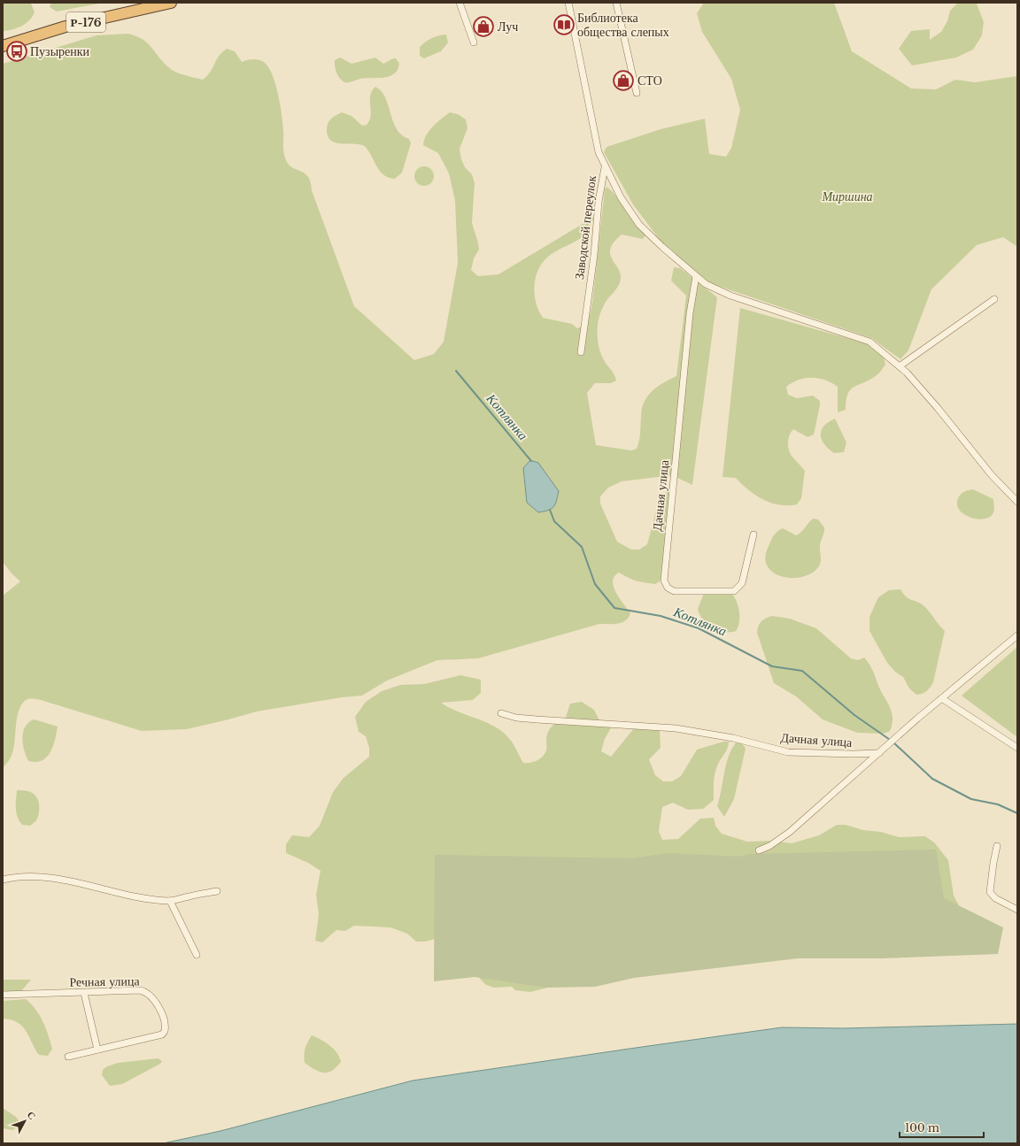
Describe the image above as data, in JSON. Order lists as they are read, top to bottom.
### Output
{
  "streets": {
    "highway": ["Р-176"],
    "street": ["Заводской переулок", "Дачная улица", "Речная улица"]
  },
  "water": ["Котлянка"],
  "parks": ["Миршина"],
  "places": {
    "library": ["Библиотека общества слепых"],
    "shop": ["Луч", "СТО"],
    "bus stop": ["Пузыренки"]
  },
  "scale_bar": "100 m",
  "north": "top right"
}
